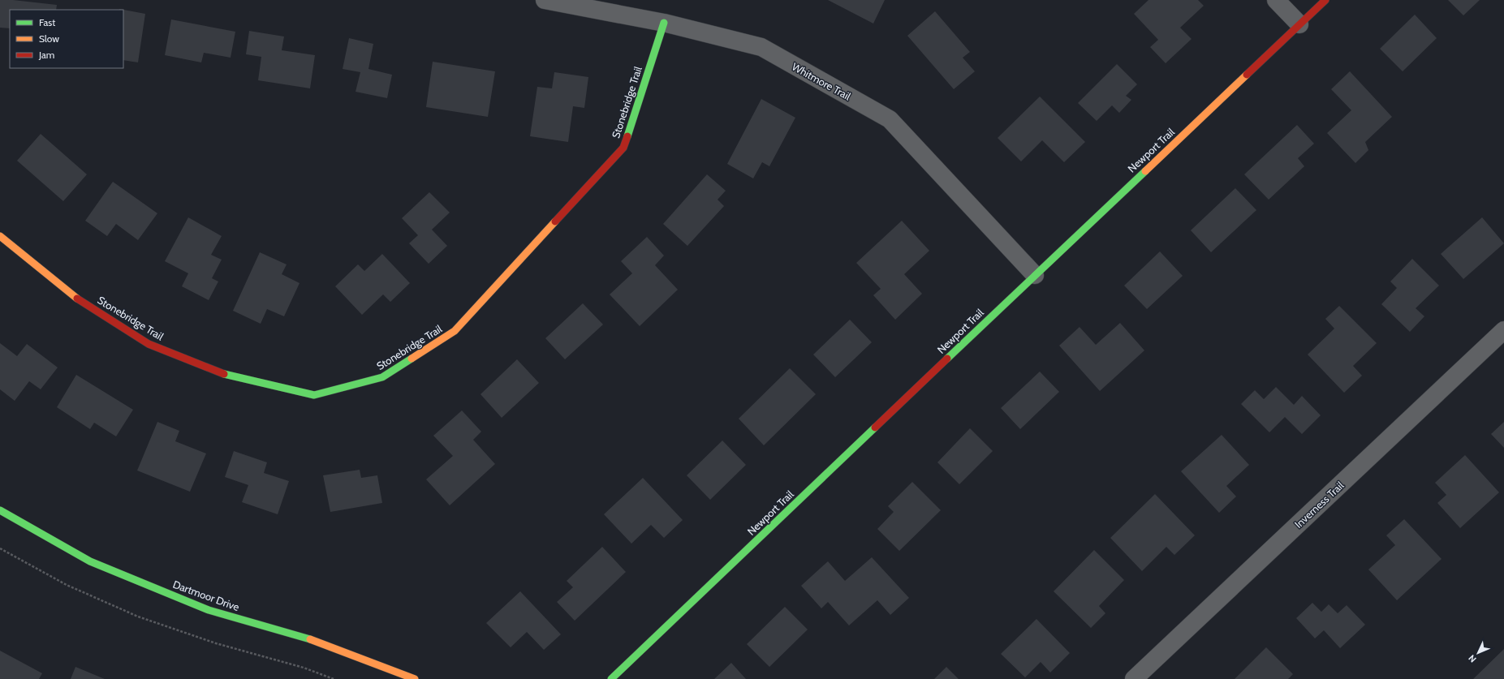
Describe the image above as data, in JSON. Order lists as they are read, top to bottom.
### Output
{
  "streets": {
    "street": [
      "Whitmore Trail",
      "Stonebridge Trail",
      "Newport Trail",
      "Inverness Trail",
      "Dartmoor Drive"
    ]
  },
  "crossings": [
    ["Whitmore Trail", "Stonebridge Trail"],
    ["Whitmore Trail", "Newport Trail"]
  ],
  "legend": ["Fast", "Slow", "Jam"],
  "north": "bottom left"
}
